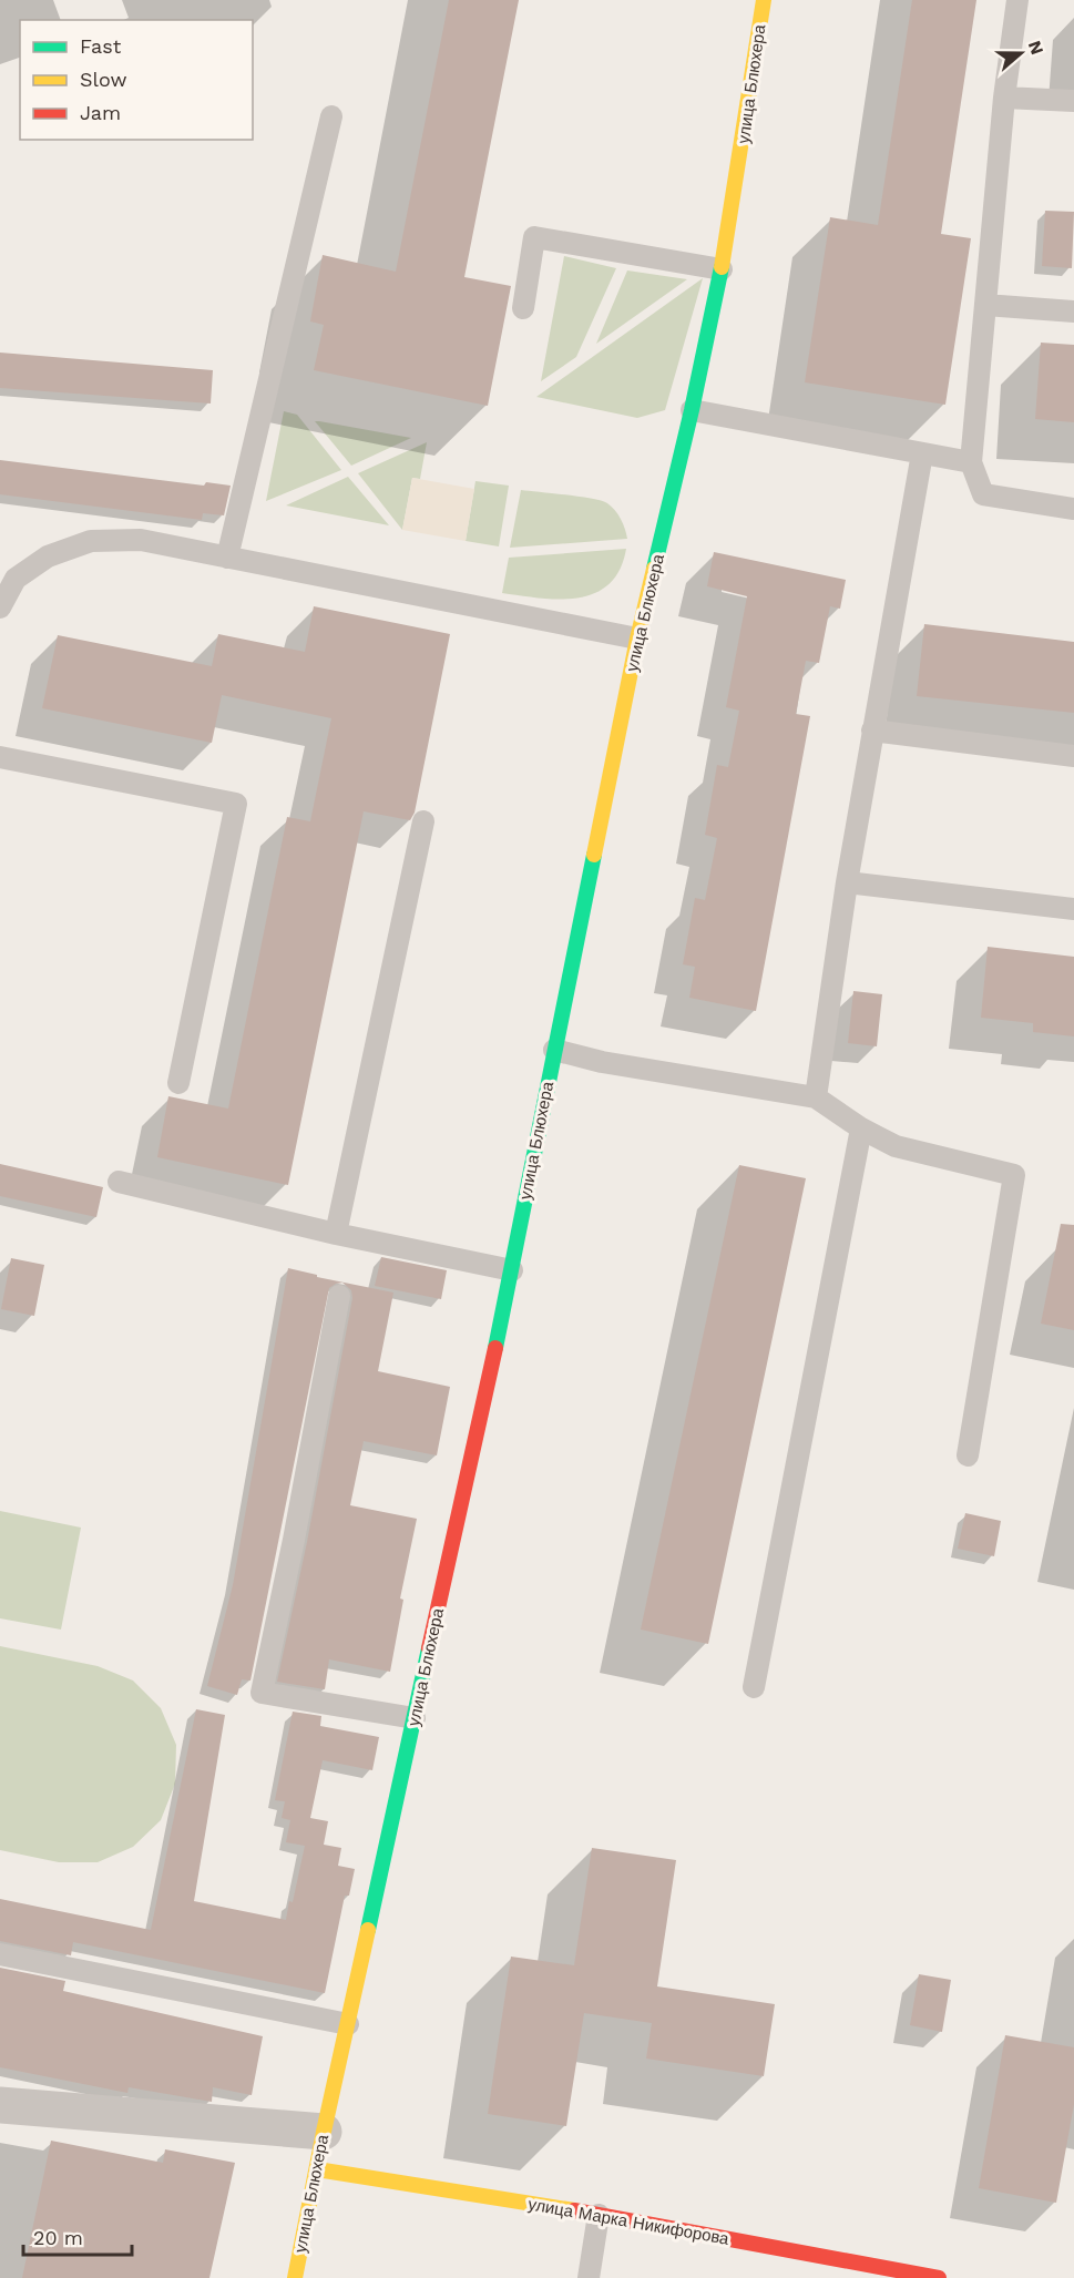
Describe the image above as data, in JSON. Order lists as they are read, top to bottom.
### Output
{
  "streets": {
    "street": ["улица Блюхера", "улица Марка Никифорова"]
  },
  "crossings": [
    ["улица Блюхера", "улица Марка Никифорова"]
  ],
  "legend": ["Fast", "Slow", "Jam"],
  "scale_bar": "20 m",
  "north": "right"
}
